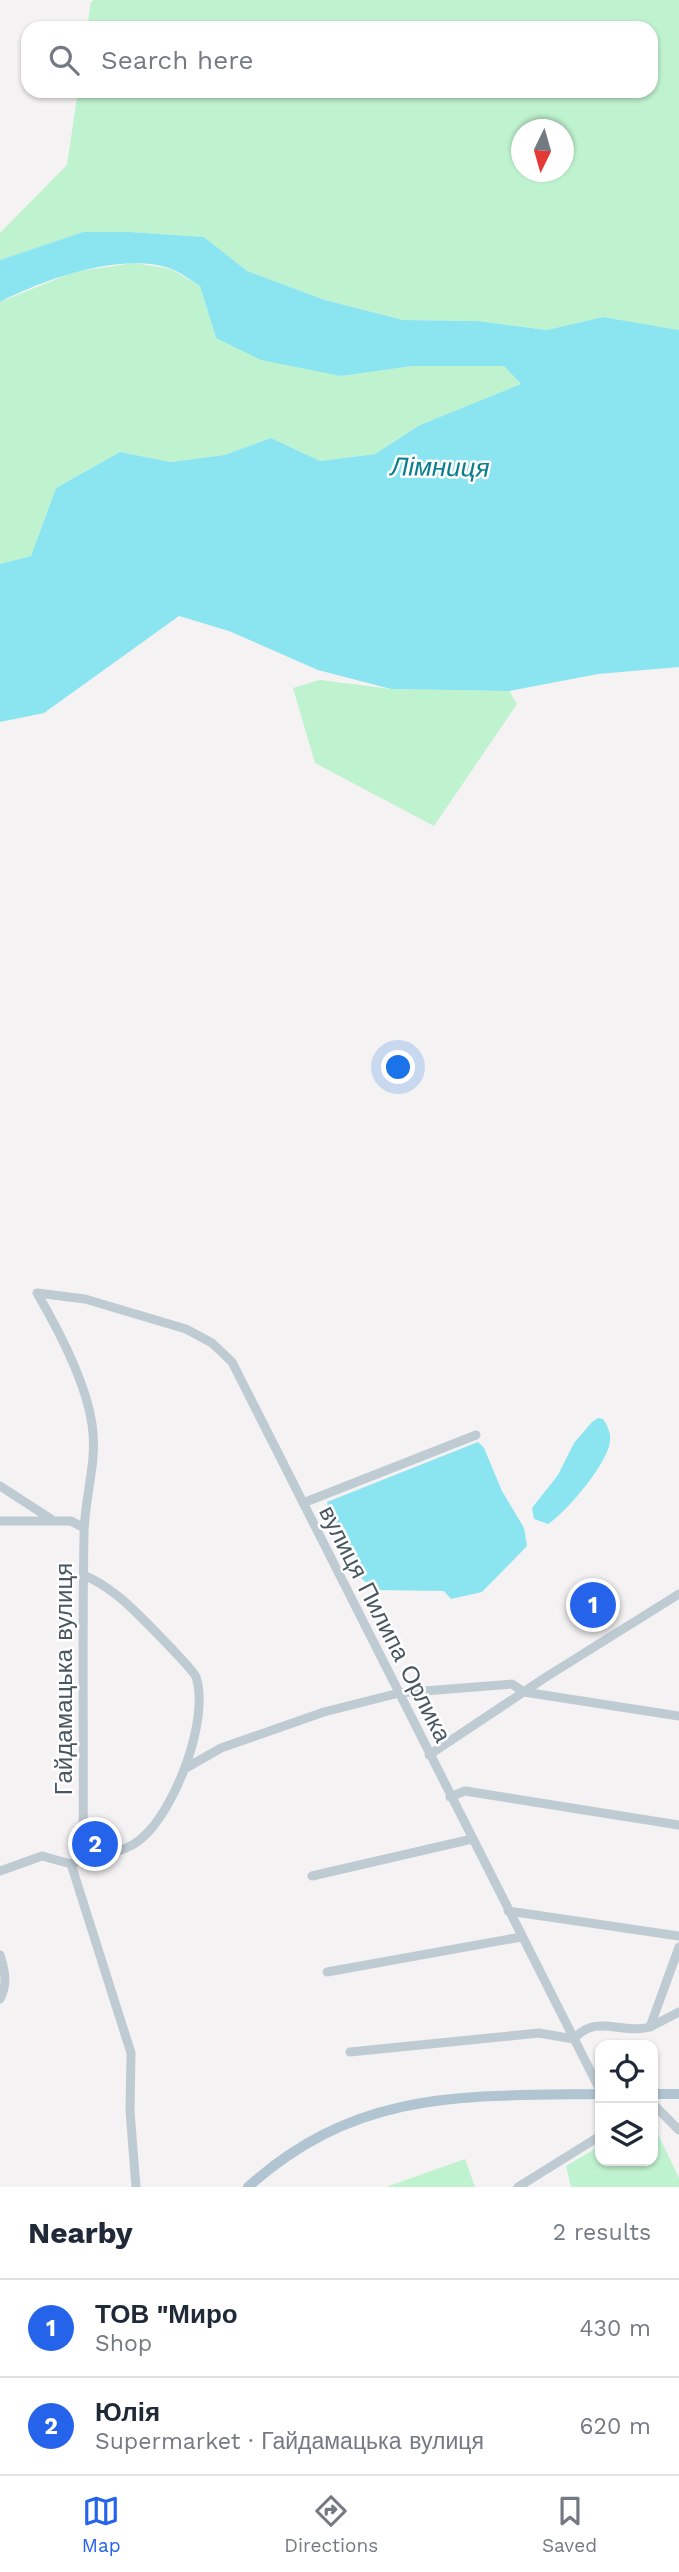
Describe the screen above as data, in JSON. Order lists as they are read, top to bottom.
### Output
{
  "streets": {
    "street": ["вулиця Пилипа Орлика", "Гайдамацька вулиця"]
  },
  "crossings": [
    ["вулиця Пилипа Орлика", "Гайдамацька вулиця"]
  ],
  "water": ["Лімниця"],
  "north": "bottom",
  "page": {
    "search": "Search here",
    "pins": ["1", "2"],
    "heading": ["Nearby", "2 results"],
    "list": [
      {
        "mark": "1",
        "name": "ТОВ \"Миро",
        "note": "Shop",
        "value": "430 m"
      },
      {
        "mark": "2",
        "name": "Юлія",
        "note": "Supermarket · Гайдамацька вулиця",
        "value": "620 m"
      }
    ],
    "nav": ["Map", "Directions", "Saved"]
  }
}
